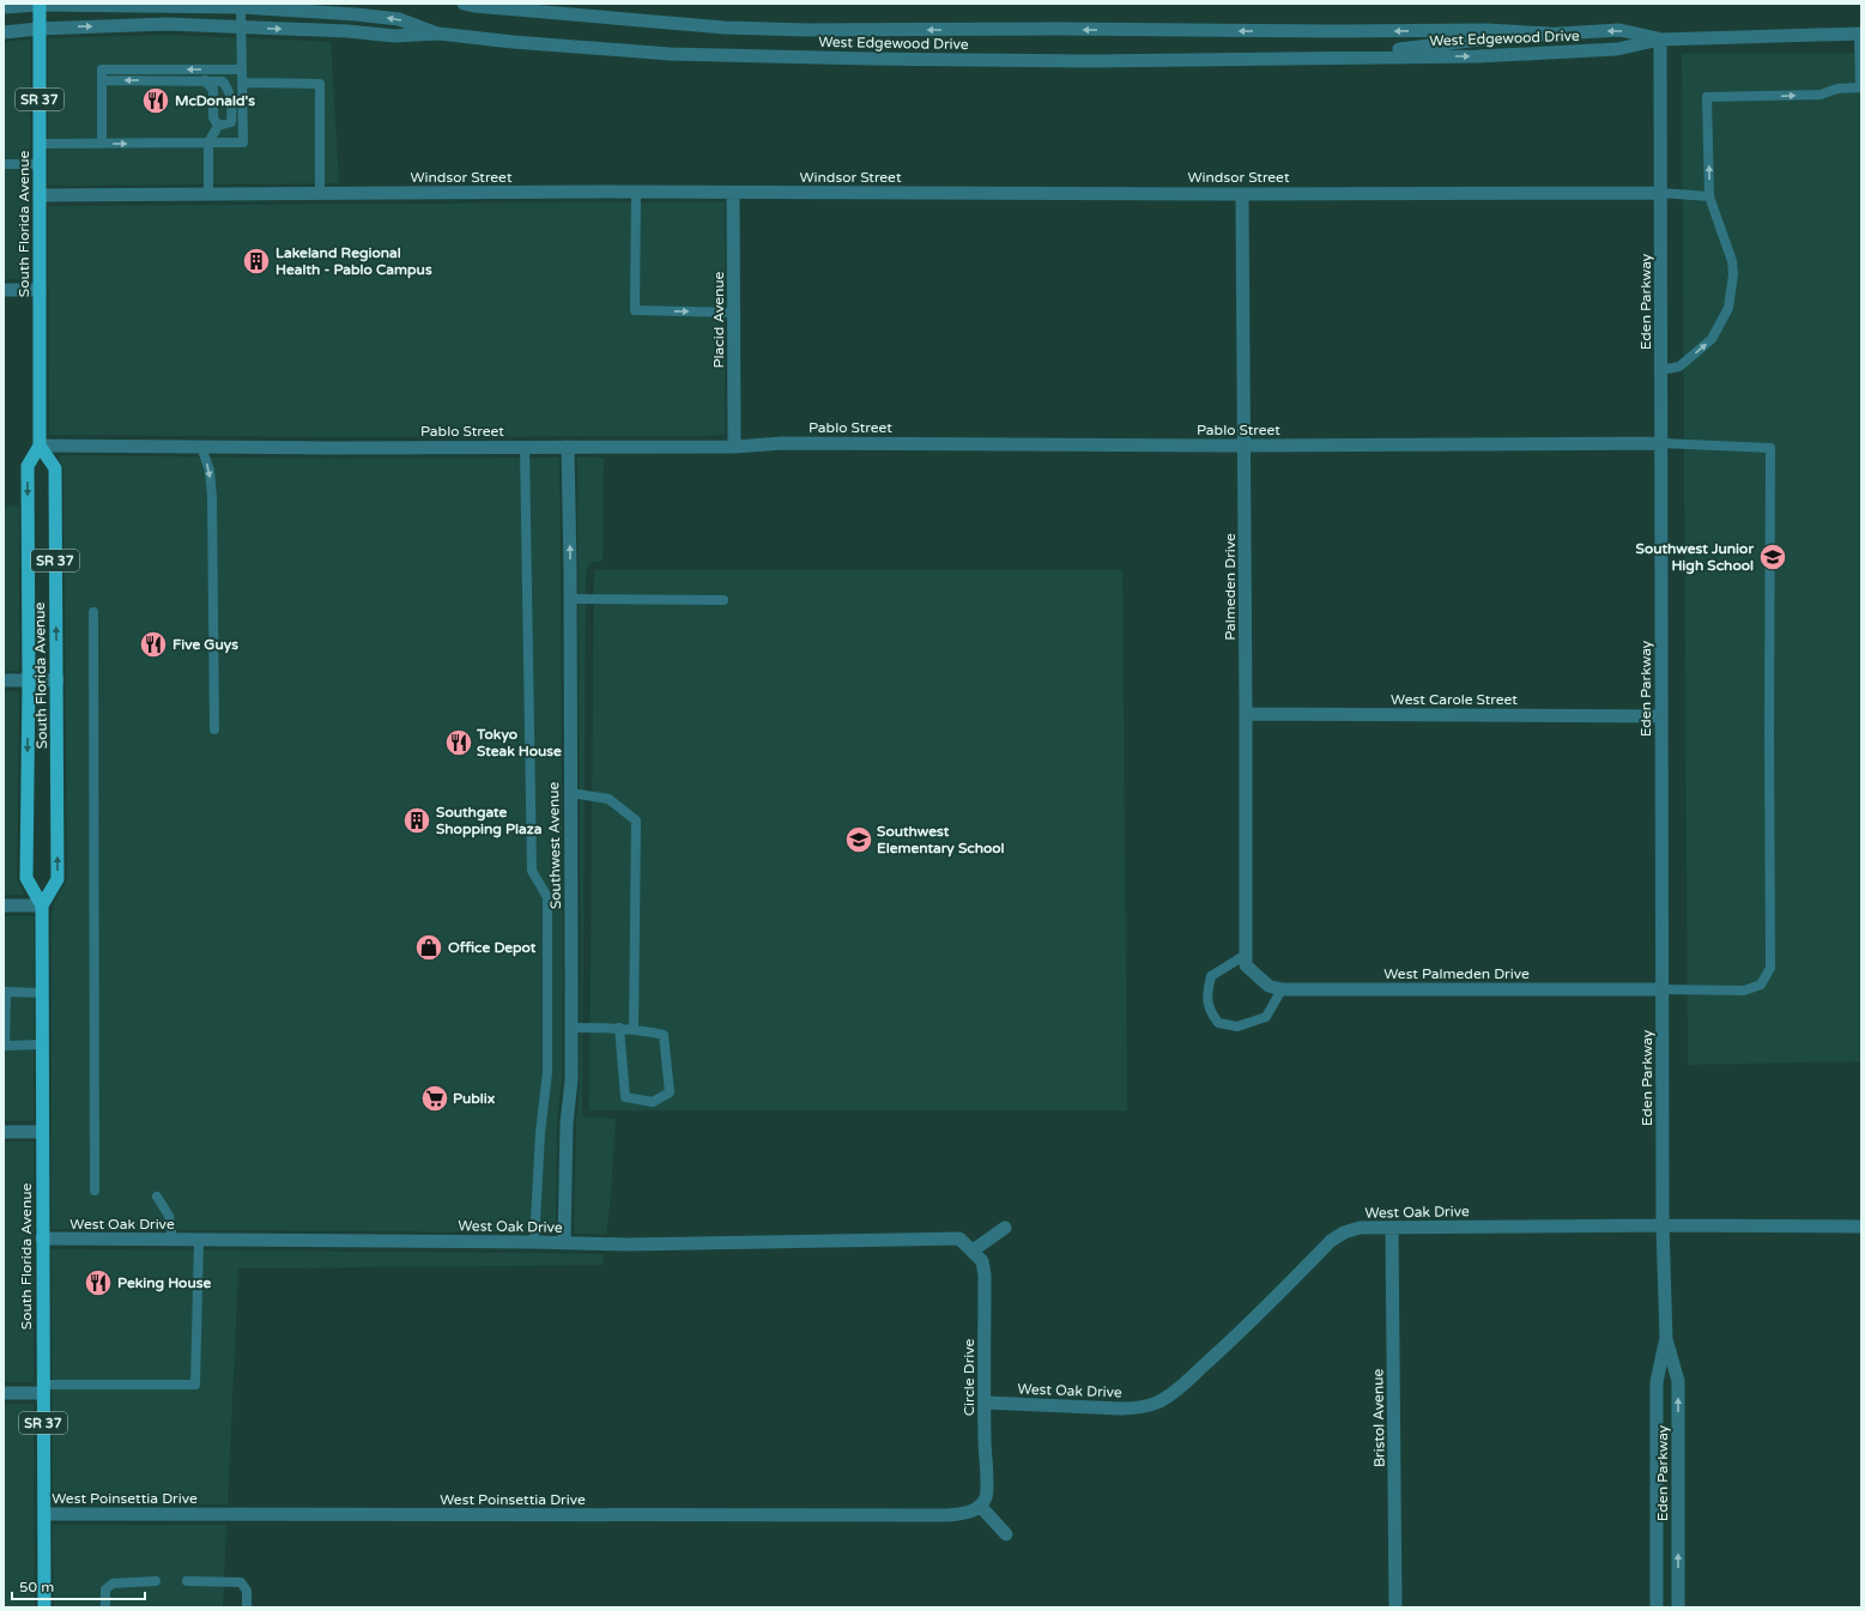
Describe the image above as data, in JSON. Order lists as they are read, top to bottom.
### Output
{
  "streets": {
    "main road": ["SR 37", "South Florida Avenue"],
    "street": [
      "West Edgewood Drive",
      "Windsor Street",
      "Eden Parkway",
      "Placid Avenue",
      "Pablo Street",
      "Palmeden Drive",
      "West Carole Street",
      "Southwest Avenue",
      "West Palmeden Drive",
      "West Oak Drive",
      "Circle Drive",
      "Bristol Avenue",
      "West Poinsettia Drive"
    ]
  },
  "crossings": [
    ["West Edgewood Drive", "South Florida Avenue"],
    ["West Edgewood Drive", "Eden Parkway"],
    ["Windsor Street", "South Florida Avenue"],
    ["Windsor Street", "Eden Parkway"],
    ["Windsor Street", "Placid Avenue"],
    ["Windsor Street", "Palmeden Drive"],
    ["South Florida Avenue", "Pablo Street"],
    ["South Florida Avenue", "West Oak Drive"],
    ["South Florida Avenue", "West Poinsettia Drive"],
    ["Eden Parkway", "Pablo Street"],
    ["Eden Parkway", "West Carole Street"],
    ["Eden Parkway", "West Palmeden Drive"],
    ["Eden Parkway", "West Oak Drive"],
    ["Placid Avenue", "Pablo Street"],
    ["Pablo Street", "Palmeden Drive"],
    ["Pablo Street", "Southwest Avenue"],
    ["Palmeden Drive", "West Carole Street"],
    ["Palmeden Drive", "West Palmeden Drive"],
    ["Southwest Avenue", "West Oak Drive"],
    ["West Oak Drive", "Circle Drive"],
    ["West Oak Drive", "Bristol Avenue"],
    ["Circle Drive", "West Poinsettia Drive"]
  ],
  "places": {
    "restaurant": [
      "McDonald's",
      "Five Guys",
      "Tokyo Steak House",
      "Peking House"
    ],
    "building": ["Lakeland Regional Health - Pablo Campus", "Southgate Shopping Plaza"],
    "school or university": ["Southwest Junior High School", "Southwest Elementary School"],
    "shop": ["Office Depot"],
    "supermarket": ["Publix"]
  },
  "scale_bar": "50 m"
}
